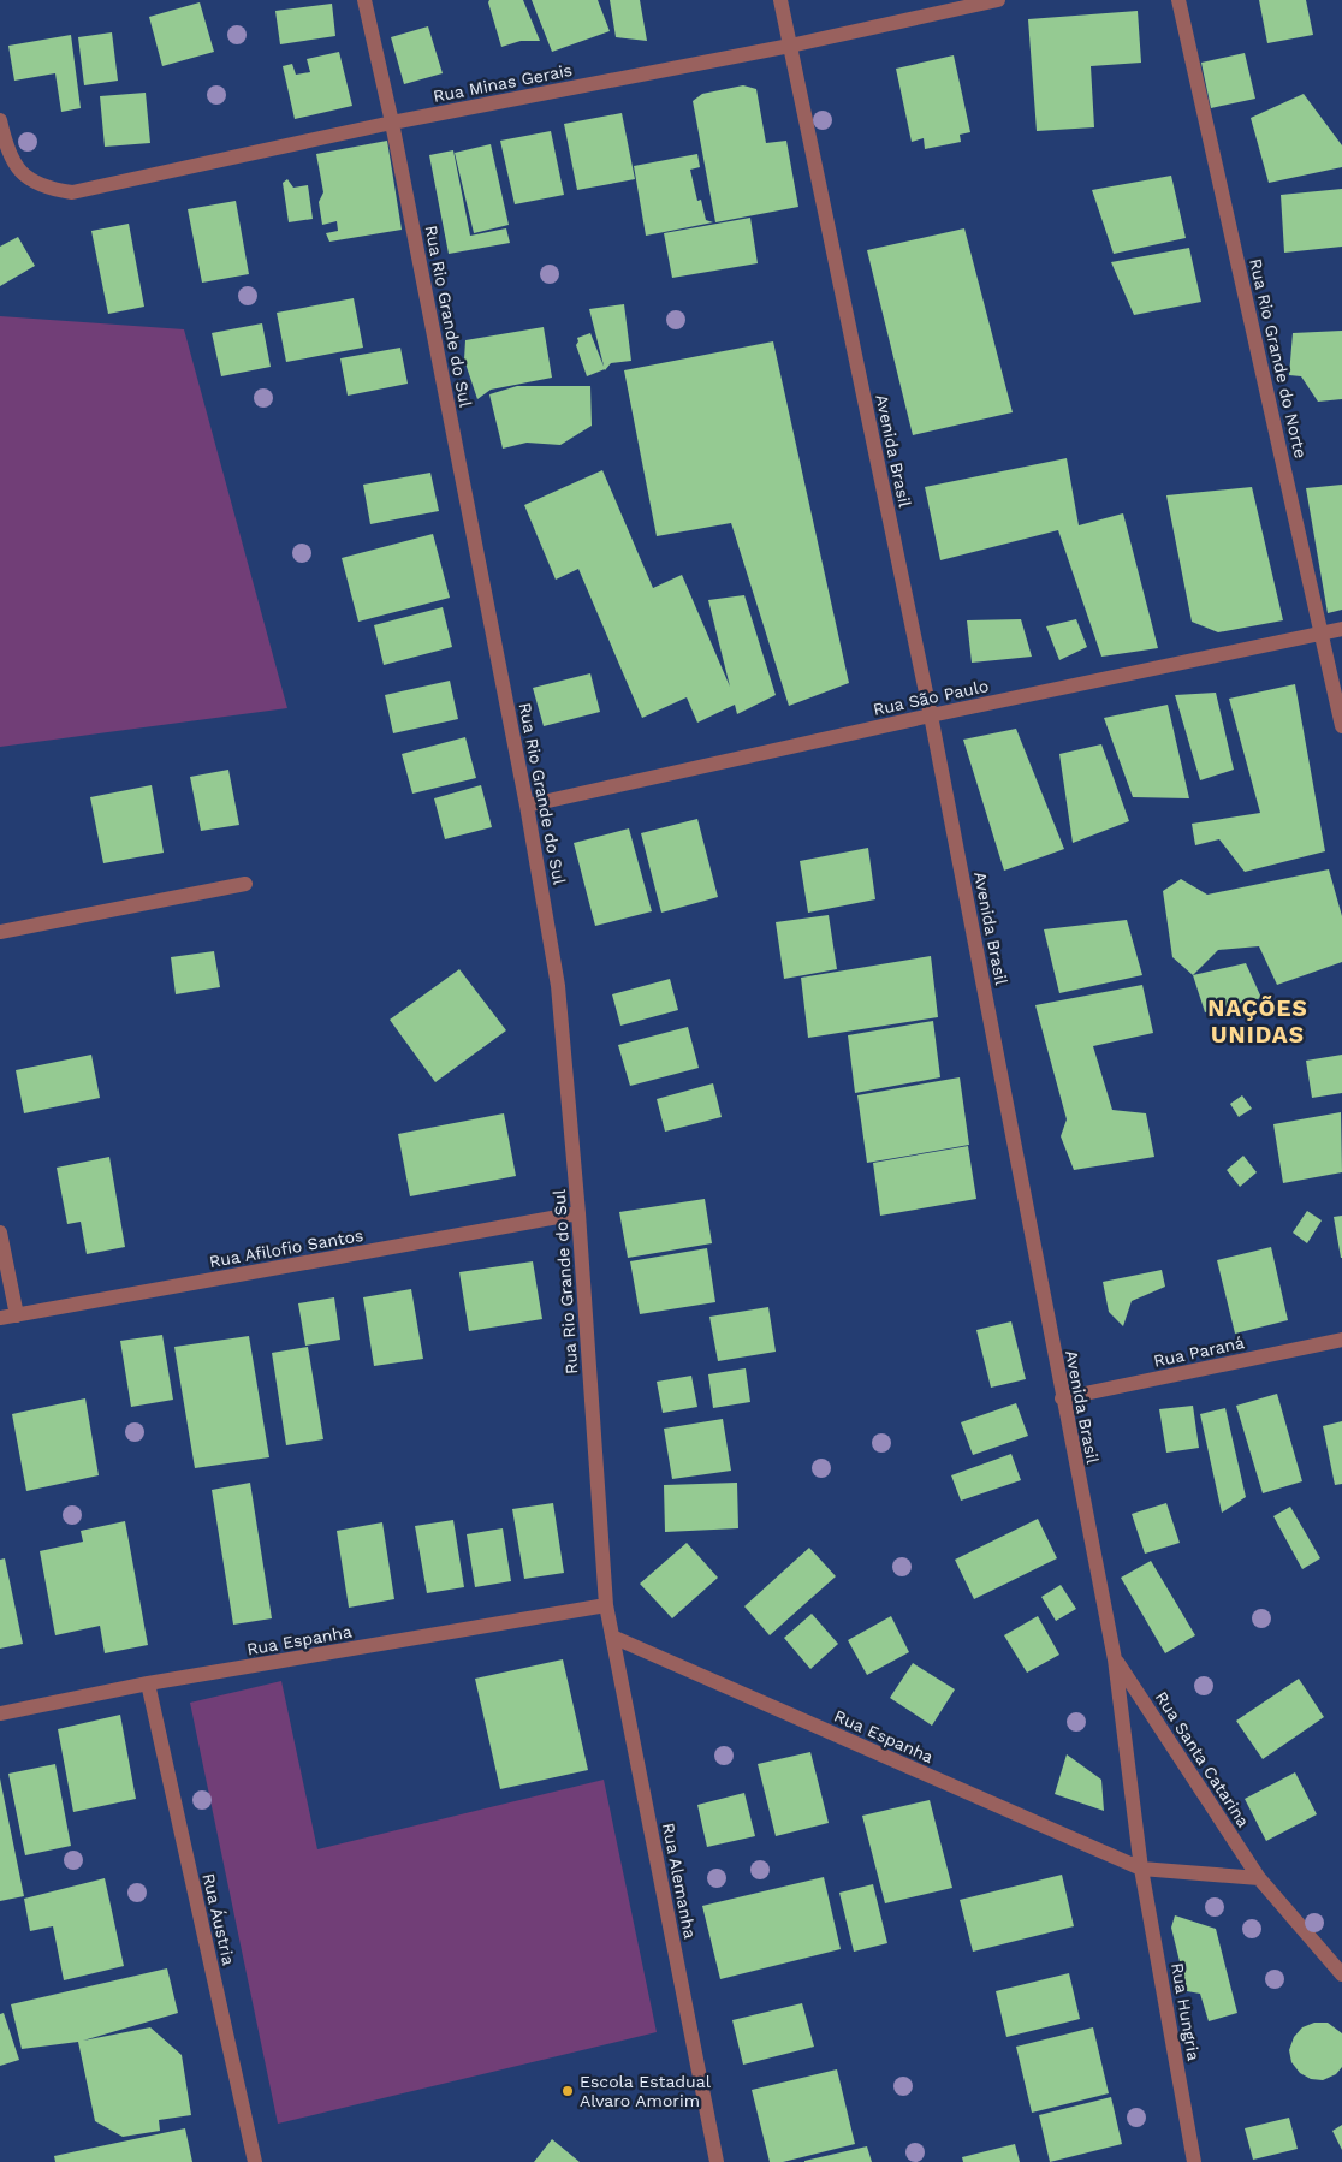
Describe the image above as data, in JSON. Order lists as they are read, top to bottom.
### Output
{
  "streets": {
    "street": [
      "Rua Minas Gerais",
      "Rua Rio Grande do Sul",
      "Rua Rio Grande do Norte",
      "Avenida Brasil",
      "Rua São Paulo",
      "Rua Afilofio Santos",
      "Rua Paraná",
      "Rua Espanha",
      "Rua Santa Catarina",
      "Rua Alemanha",
      "Rua Áustria",
      "Rua Hungria"
    ]
  },
  "crossings": [
    ["Rua Minas Gerais", "Rua Rio Grande do Sul"],
    ["Rua Minas Gerais", "Avenida Brasil"],
    ["Rua Rio Grande do Sul", "Rua São Paulo"],
    ["Rua Rio Grande do Sul", "Rua Afilofio Santos"],
    ["Rua Rio Grande do Sul", "Rua Espanha"],
    ["Rua Rio Grande do Sul", "Rua Alemanha"],
    ["Rua Rio Grande do Norte", "Rua São Paulo"],
    ["Avenida Brasil", "Rua São Paulo"],
    ["Avenida Brasil", "Rua Paraná"],
    ["Avenida Brasil", "Rua Espanha"],
    ["Avenida Brasil", "Rua Santa Catarina"],
    ["Avenida Brasil", "Rua Hungria"],
    ["Rua Espanha", "Rua Alemanha"],
    ["Rua Espanha", "Rua Áustria"],
    ["Rua Espanha", "Rua Hungria"]
  ],
  "districts": ["NAÇÕES UNIDAS"],
  "places": ["Escola Estadual Alvaro Amorim"]
}
